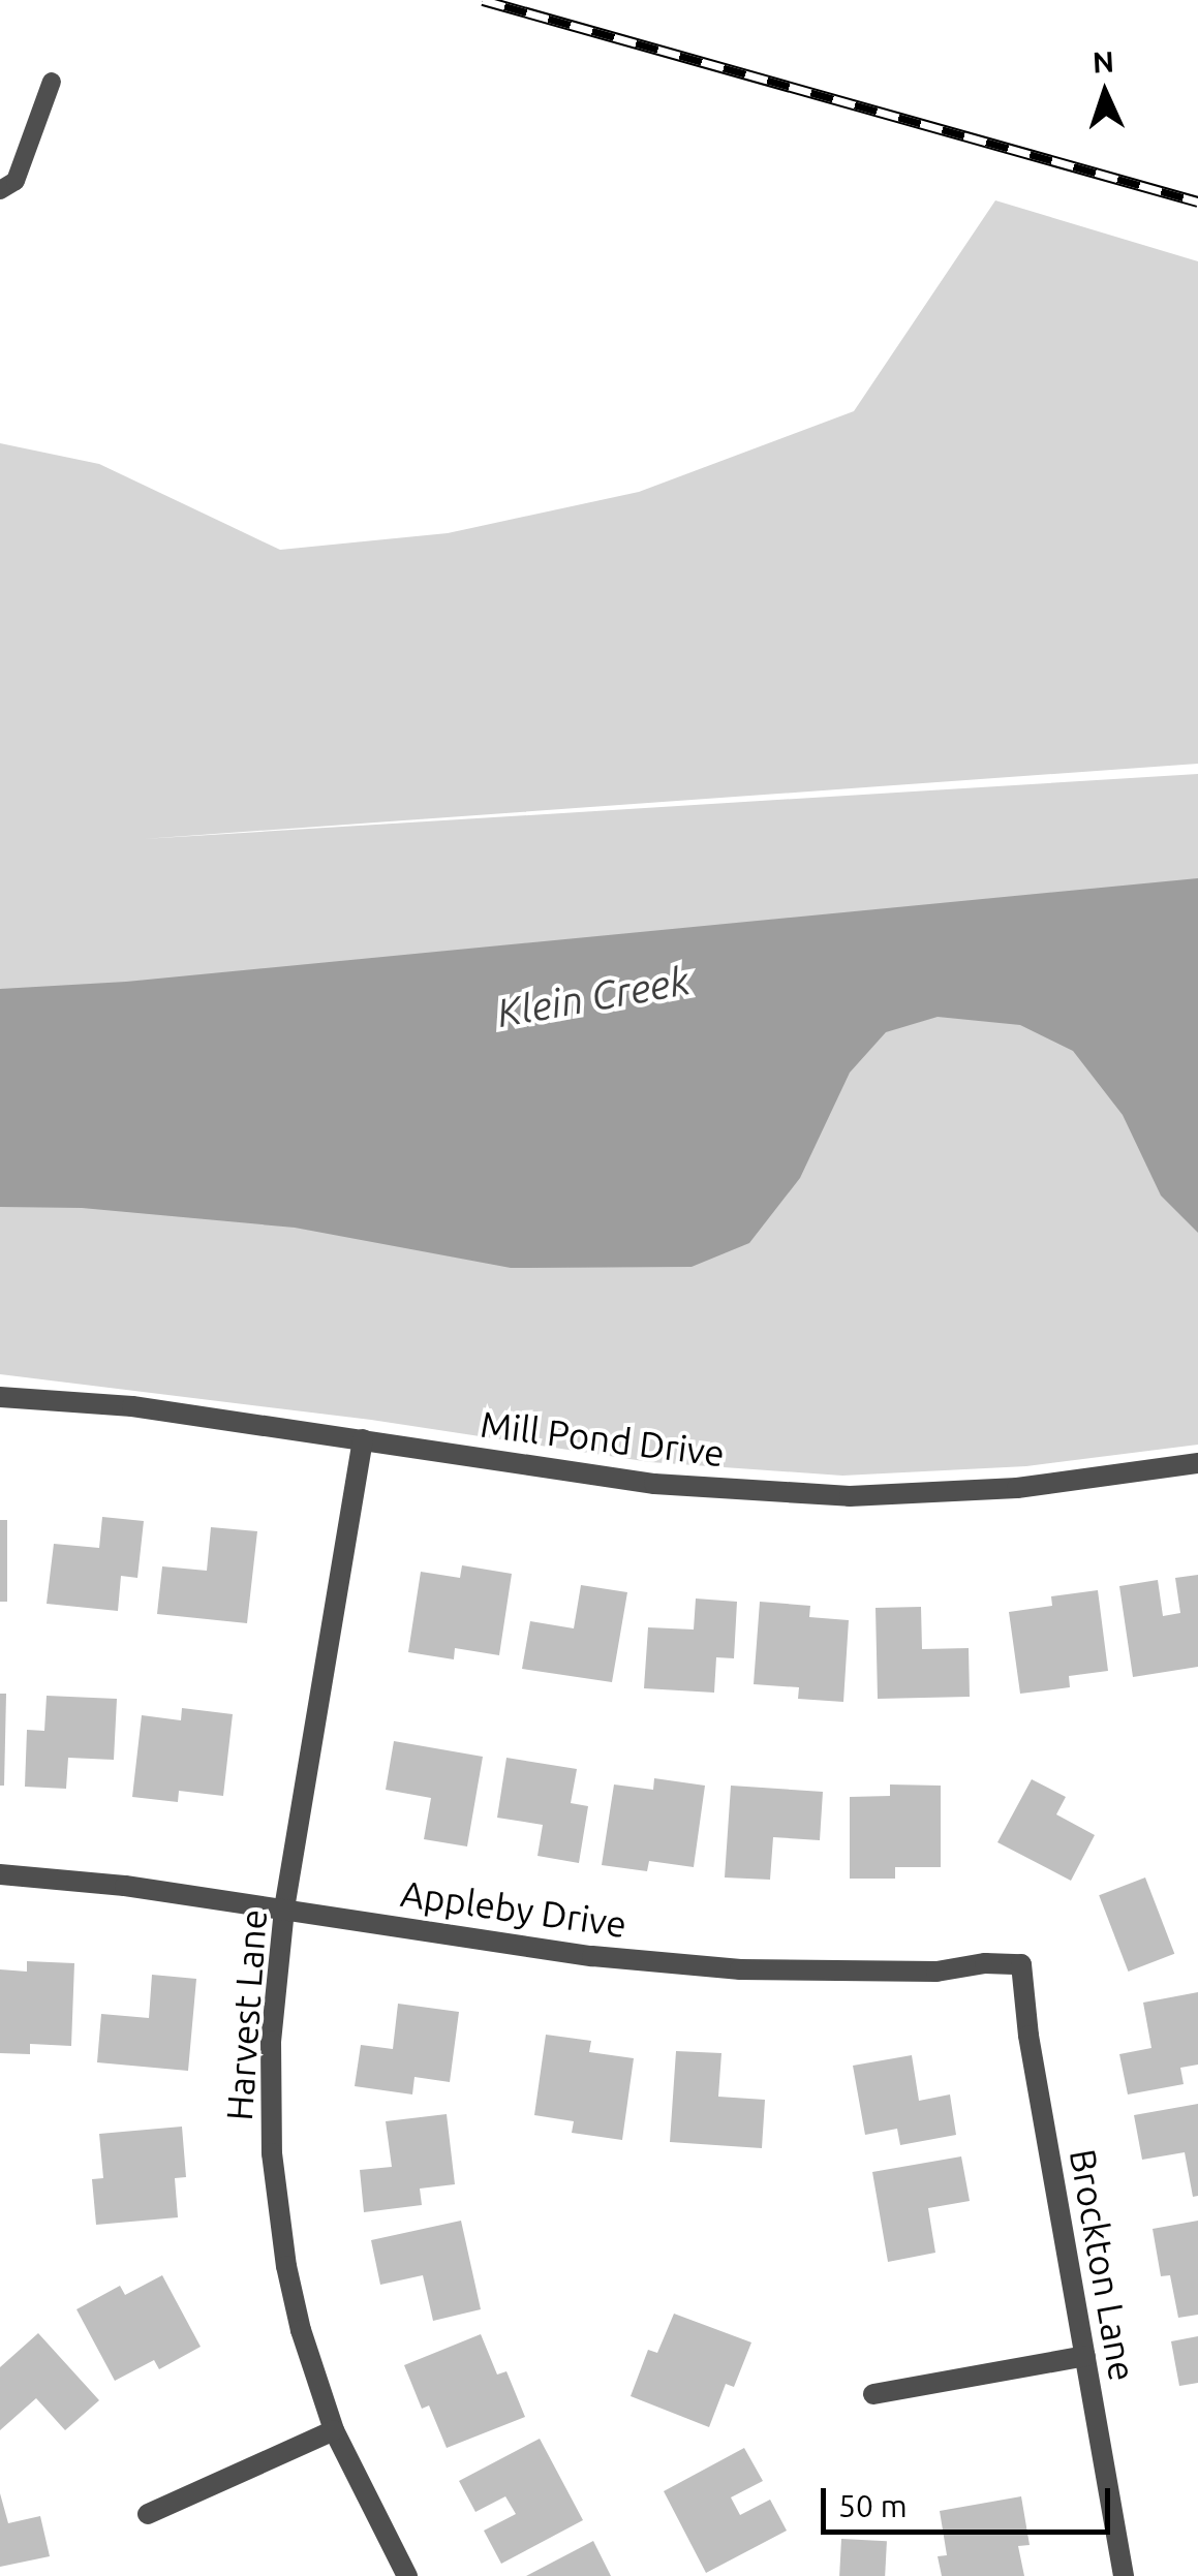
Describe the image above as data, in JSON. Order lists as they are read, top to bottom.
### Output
{
  "streets": {
    "street": [
      "Mill Pond Drive",
      "Appleby Drive",
      "Harvest Lane",
      "Brockton Lane"
    ]
  },
  "crossings": [
    ["Mill Pond Drive", "Harvest Lane"],
    ["Appleby Drive", "Harvest Lane"],
    ["Appleby Drive", "Brockton Lane"]
  ],
  "water": ["Klein Creek"],
  "scale_bar": "50 m",
  "north": "top"
}
